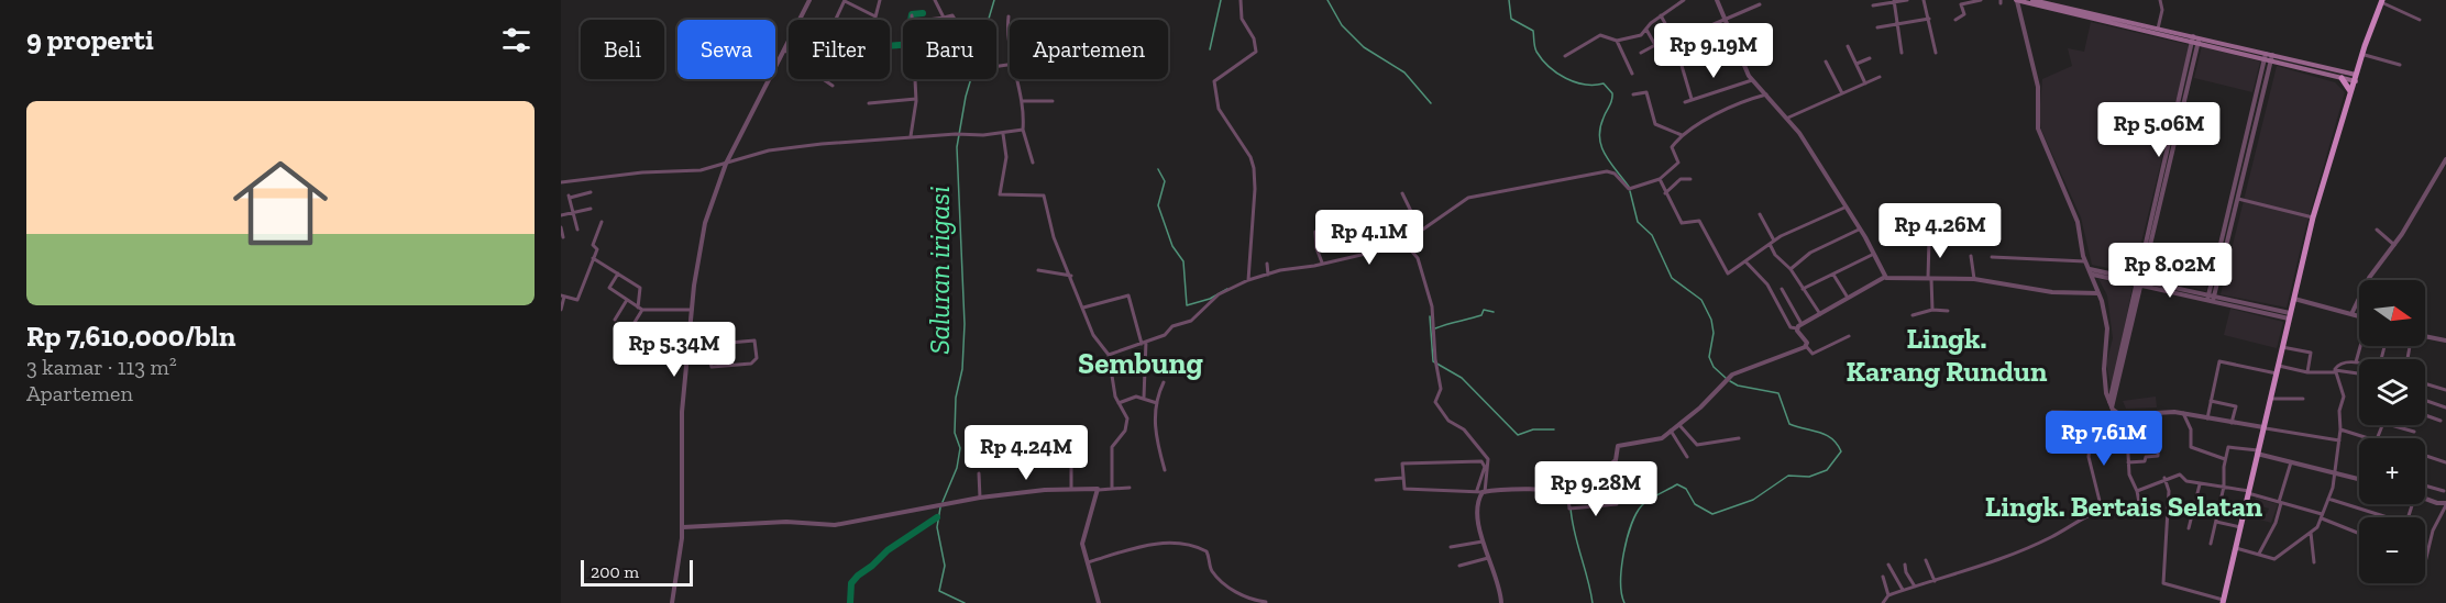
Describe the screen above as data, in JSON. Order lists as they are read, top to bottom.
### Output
{
  "districts": ["Lingk. Karang Rundun", "Sembung", "Lingk. Bertais Selatan"],
  "water": ["Saluran irigasi"],
  "scale_bar": "200 m",
  "north": "right",
  "page": {
    "heading": "9 properti",
    "chip": [
      "Beli",
      "Sewa",
      "Filter",
      "Baru",
      "Apartemen"
    ],
    "price": [
      "Rp 9.19M",
      "Rp 5.06M",
      "Rp 4.26M",
      "Rp 4.1M",
      "Rp 8.02M",
      "Rp 5.34M",
      "Rp 7.61M",
      "Rp 4.24M",
      "Rp 9.28M"
    ],
    "list": [
      {
        "name": "Rp 7,610,000/bln",
        "note": "3 kamar · 113 m² · Apartemen"
      }
    ],
    "map_buttons": ["+", "−"],
    "scale": "200 m"
  }
}
